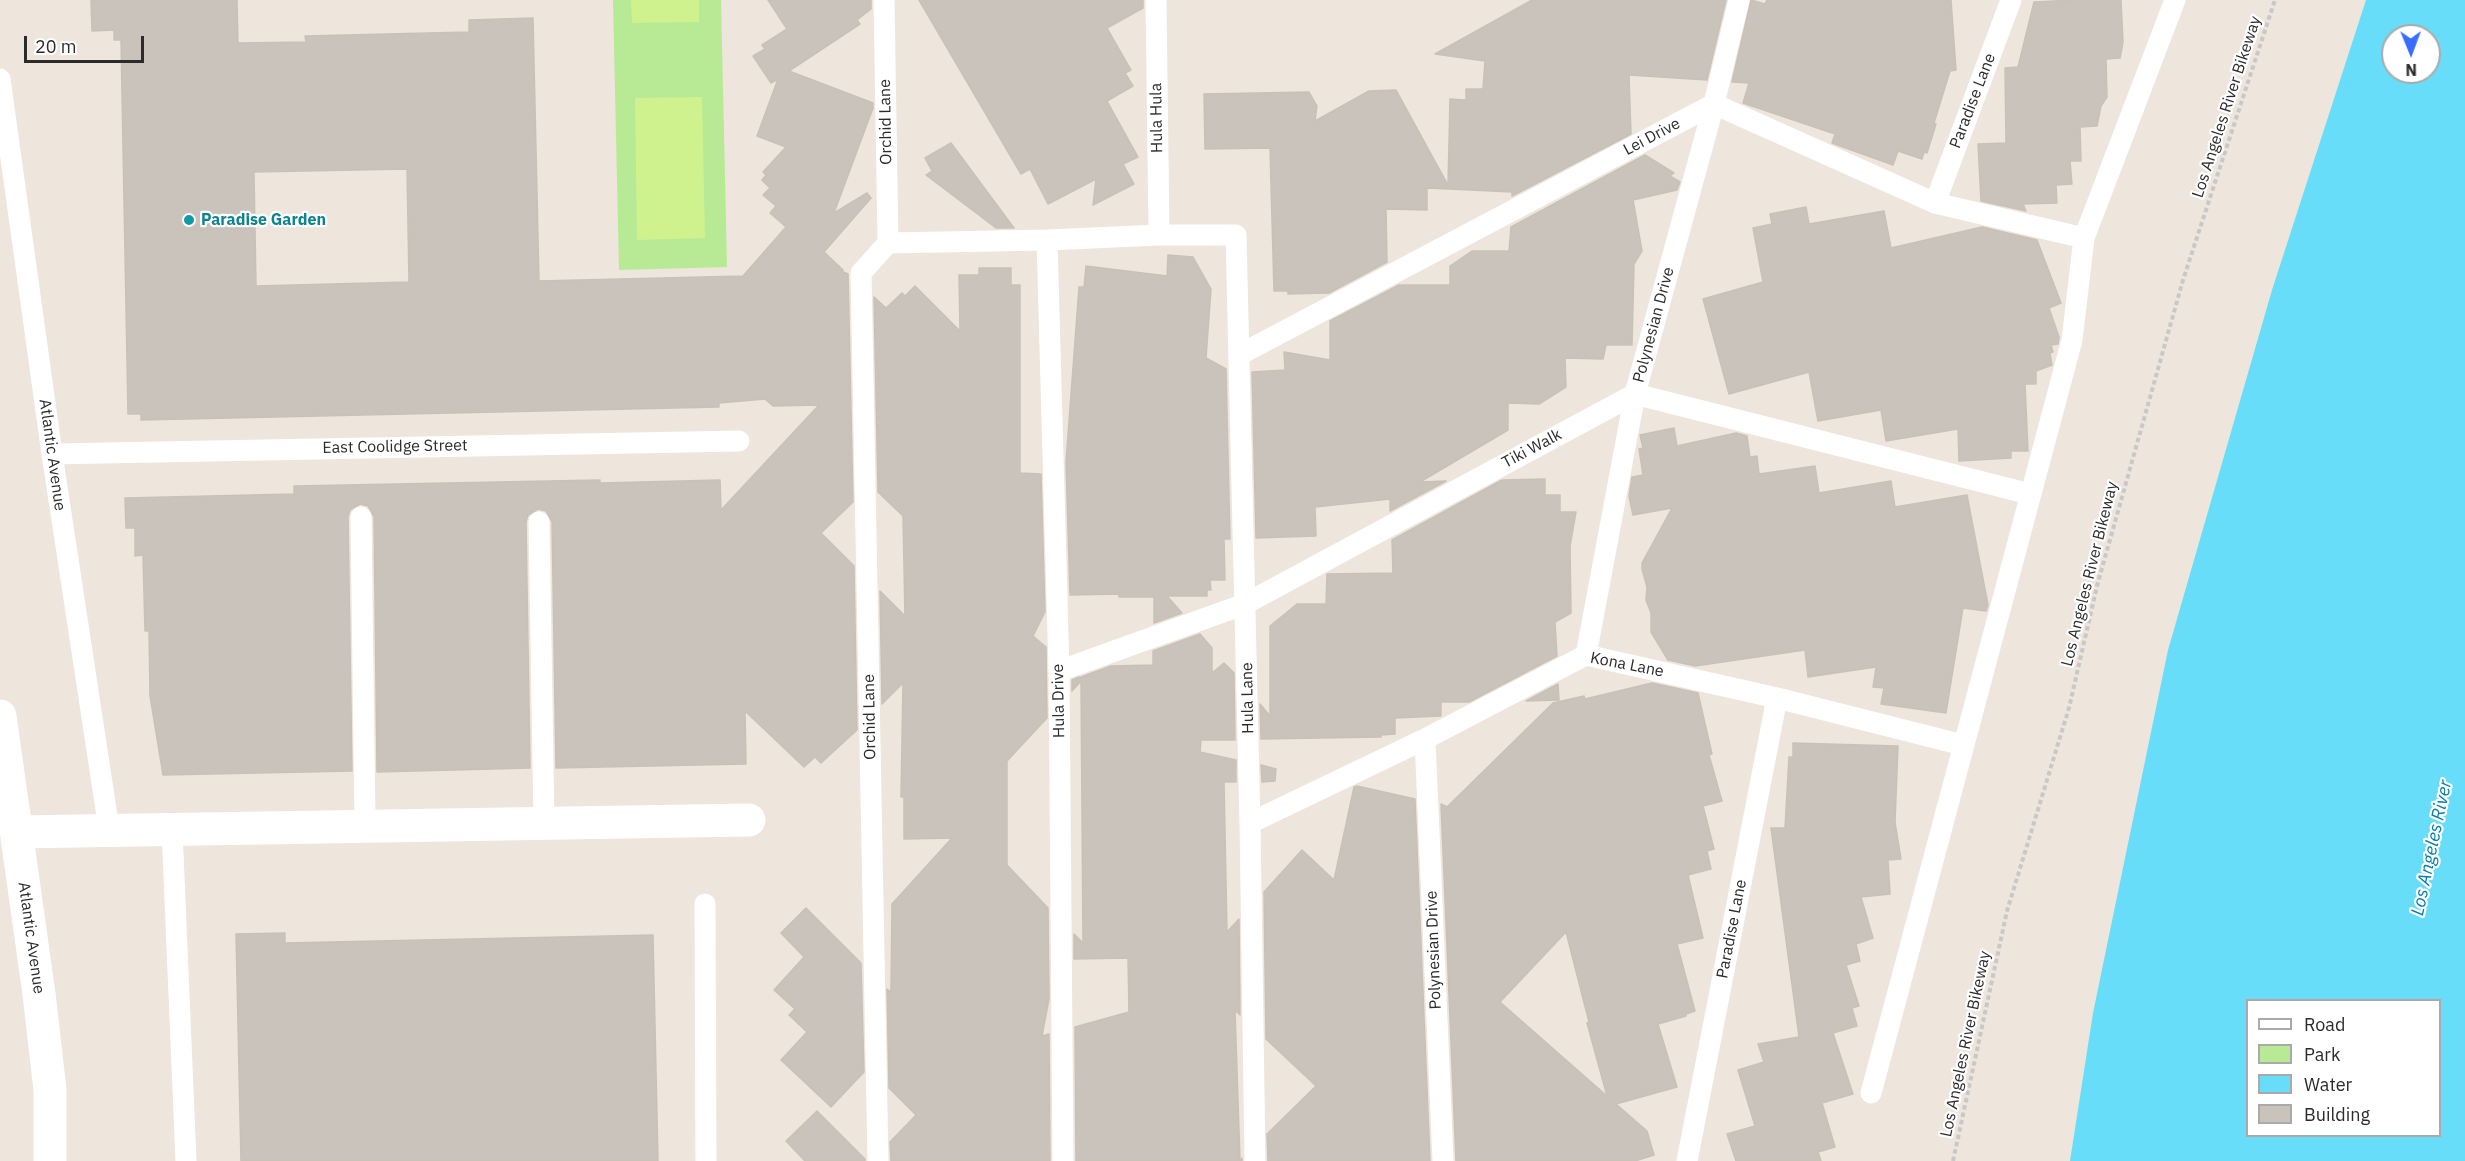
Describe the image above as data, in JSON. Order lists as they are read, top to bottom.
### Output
{
  "streets": {
    "street": ["Atlantic Avenue"],
    "lane": [
      "Paradise Lane",
      "Hula Hula",
      "Orchid Lane",
      "Lei Drive",
      "Polynesian Drive",
      "East Coolidge Street",
      "Tiki Walk",
      "Kona Lane",
      "Hula Lane",
      "Hula Drive"
    ],
    "path": ["Los Angeles River Bikeway"]
  },
  "crossings": [
    ["Paradise Lane", "Kona Lane"],
    ["Hula Hula", "Hula Lane"],
    ["Lei Drive", "Polynesian Drive"],
    ["Lei Drive", "Hula Lane"],
    ["Polynesian Drive", "Tiki Walk"],
    ["Polynesian Drive", "Kona Lane"],
    ["East Coolidge Street", "Atlantic Avenue"],
    ["Tiki Walk", "Hula Lane"],
    ["Tiki Walk", "Hula Drive"],
    ["Kona Lane", "Hula Lane"]
  ],
  "water": ["Los Angeles River"],
  "places": ["Paradise Garden"],
  "legend": [
    "Road",
    "Park",
    "Water",
    "Building"
  ],
  "scale_bar": "20 m",
  "north": "bottom"
}
